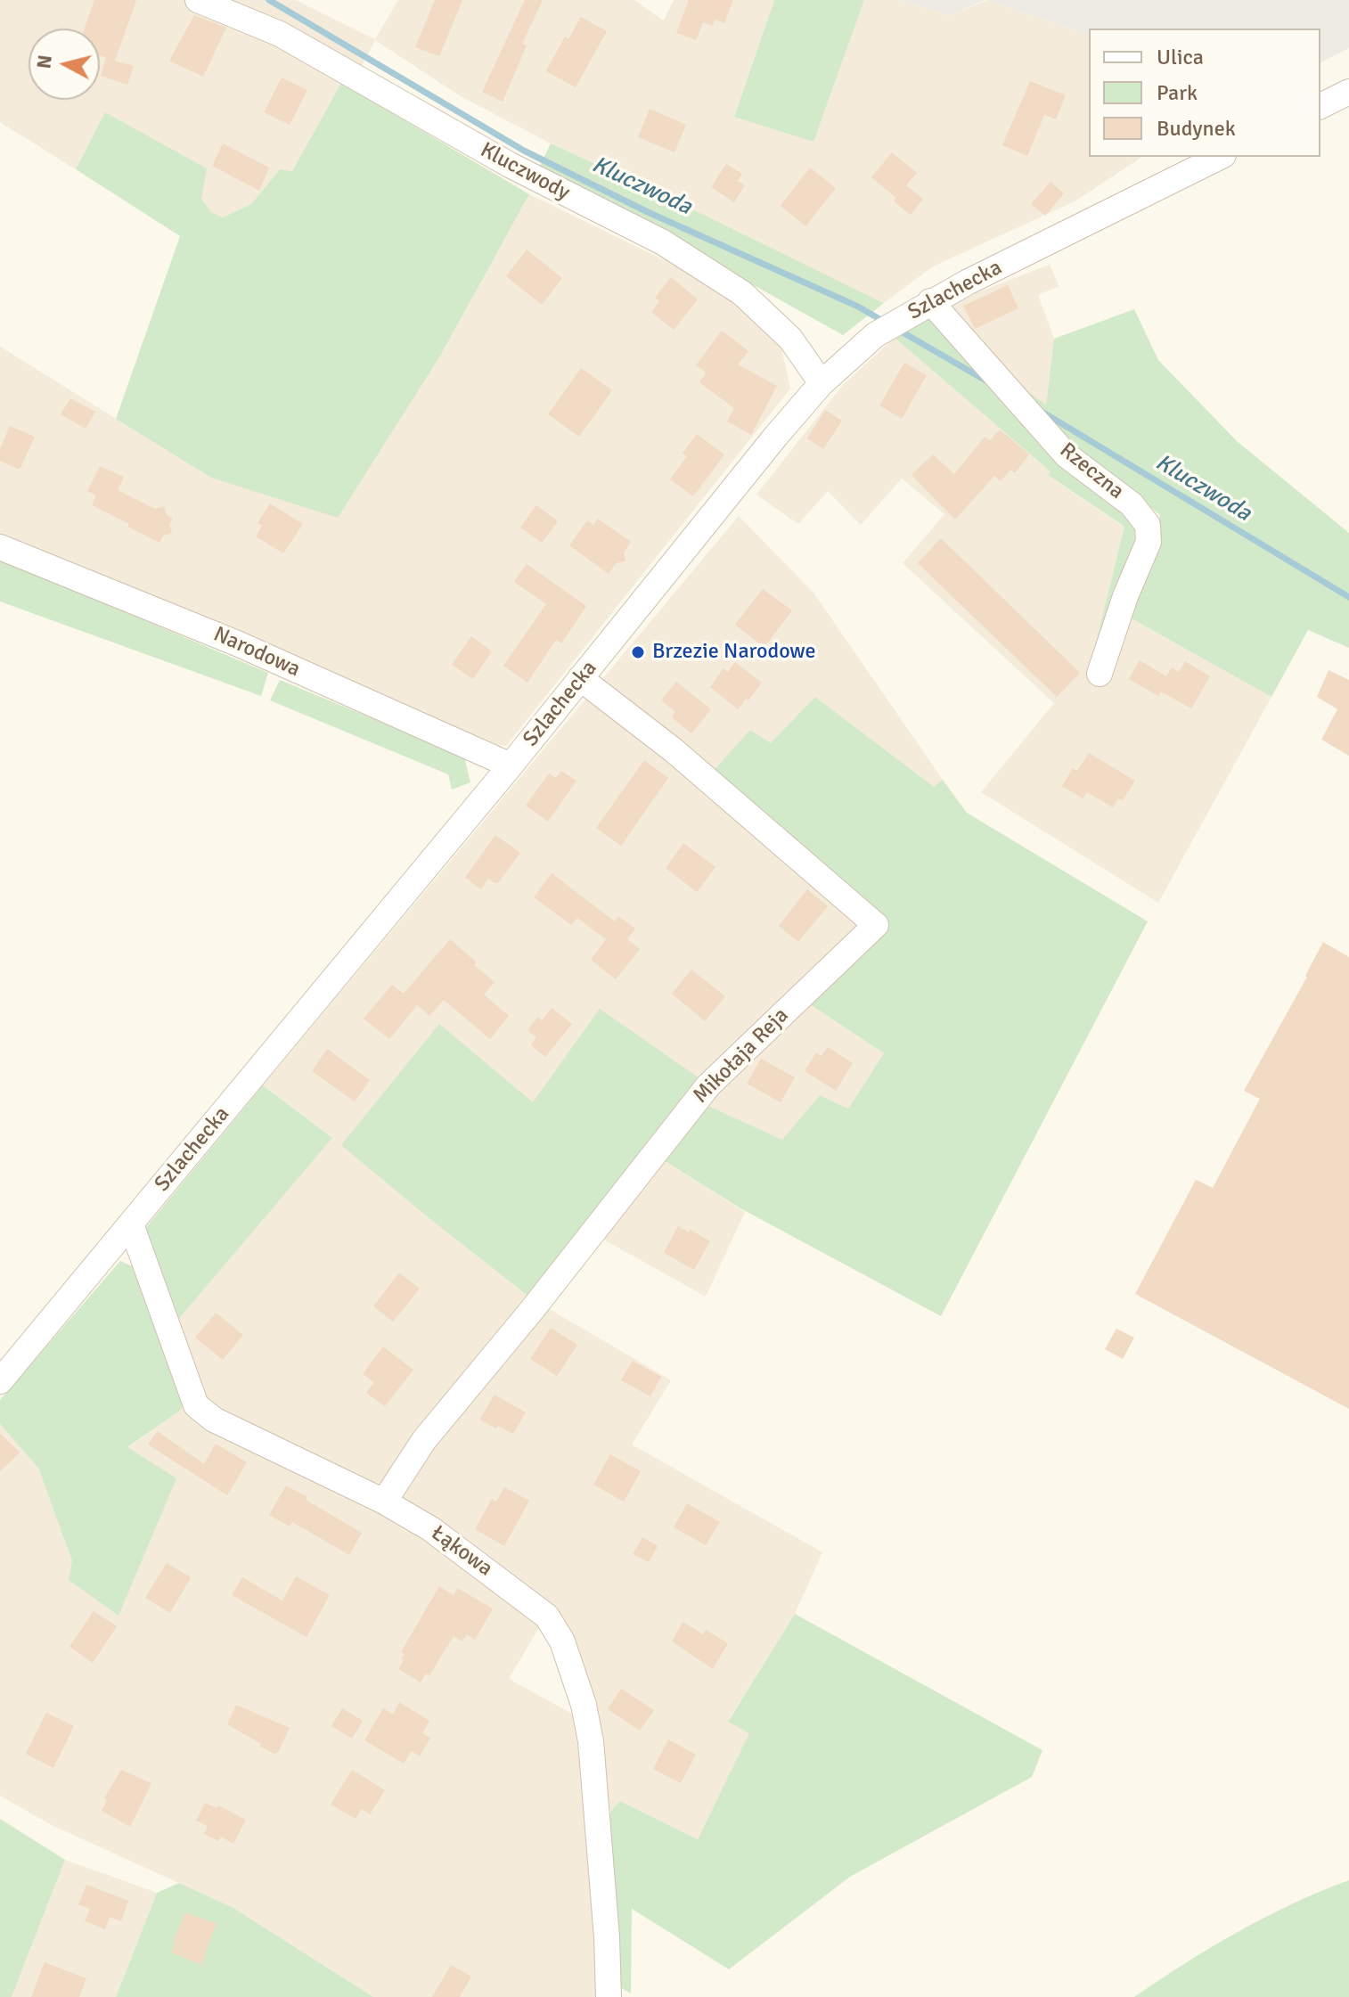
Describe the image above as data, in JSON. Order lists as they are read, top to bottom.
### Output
{
  "streets": {
    "street": [
      "Kluczwody",
      "Szlachecka",
      "Rzeczna",
      "Narodowa",
      "Mikołaja Reja",
      "Łąkowa"
    ]
  },
  "crossings": [
    ["Kluczwody", "Szlachecka"],
    ["Szlachecka", "Rzeczna"],
    ["Szlachecka", "Narodowa"],
    ["Szlachecka", "Mikołaja Reja"],
    ["Szlachecka", "Łąkowa"],
    ["Mikołaja Reja", "Łąkowa"]
  ],
  "water": ["Kluczwoda"],
  "places": ["Brzezie Narodowe"],
  "legend": ["Ulica", "Park", "Budynek"],
  "north": "left"
}
